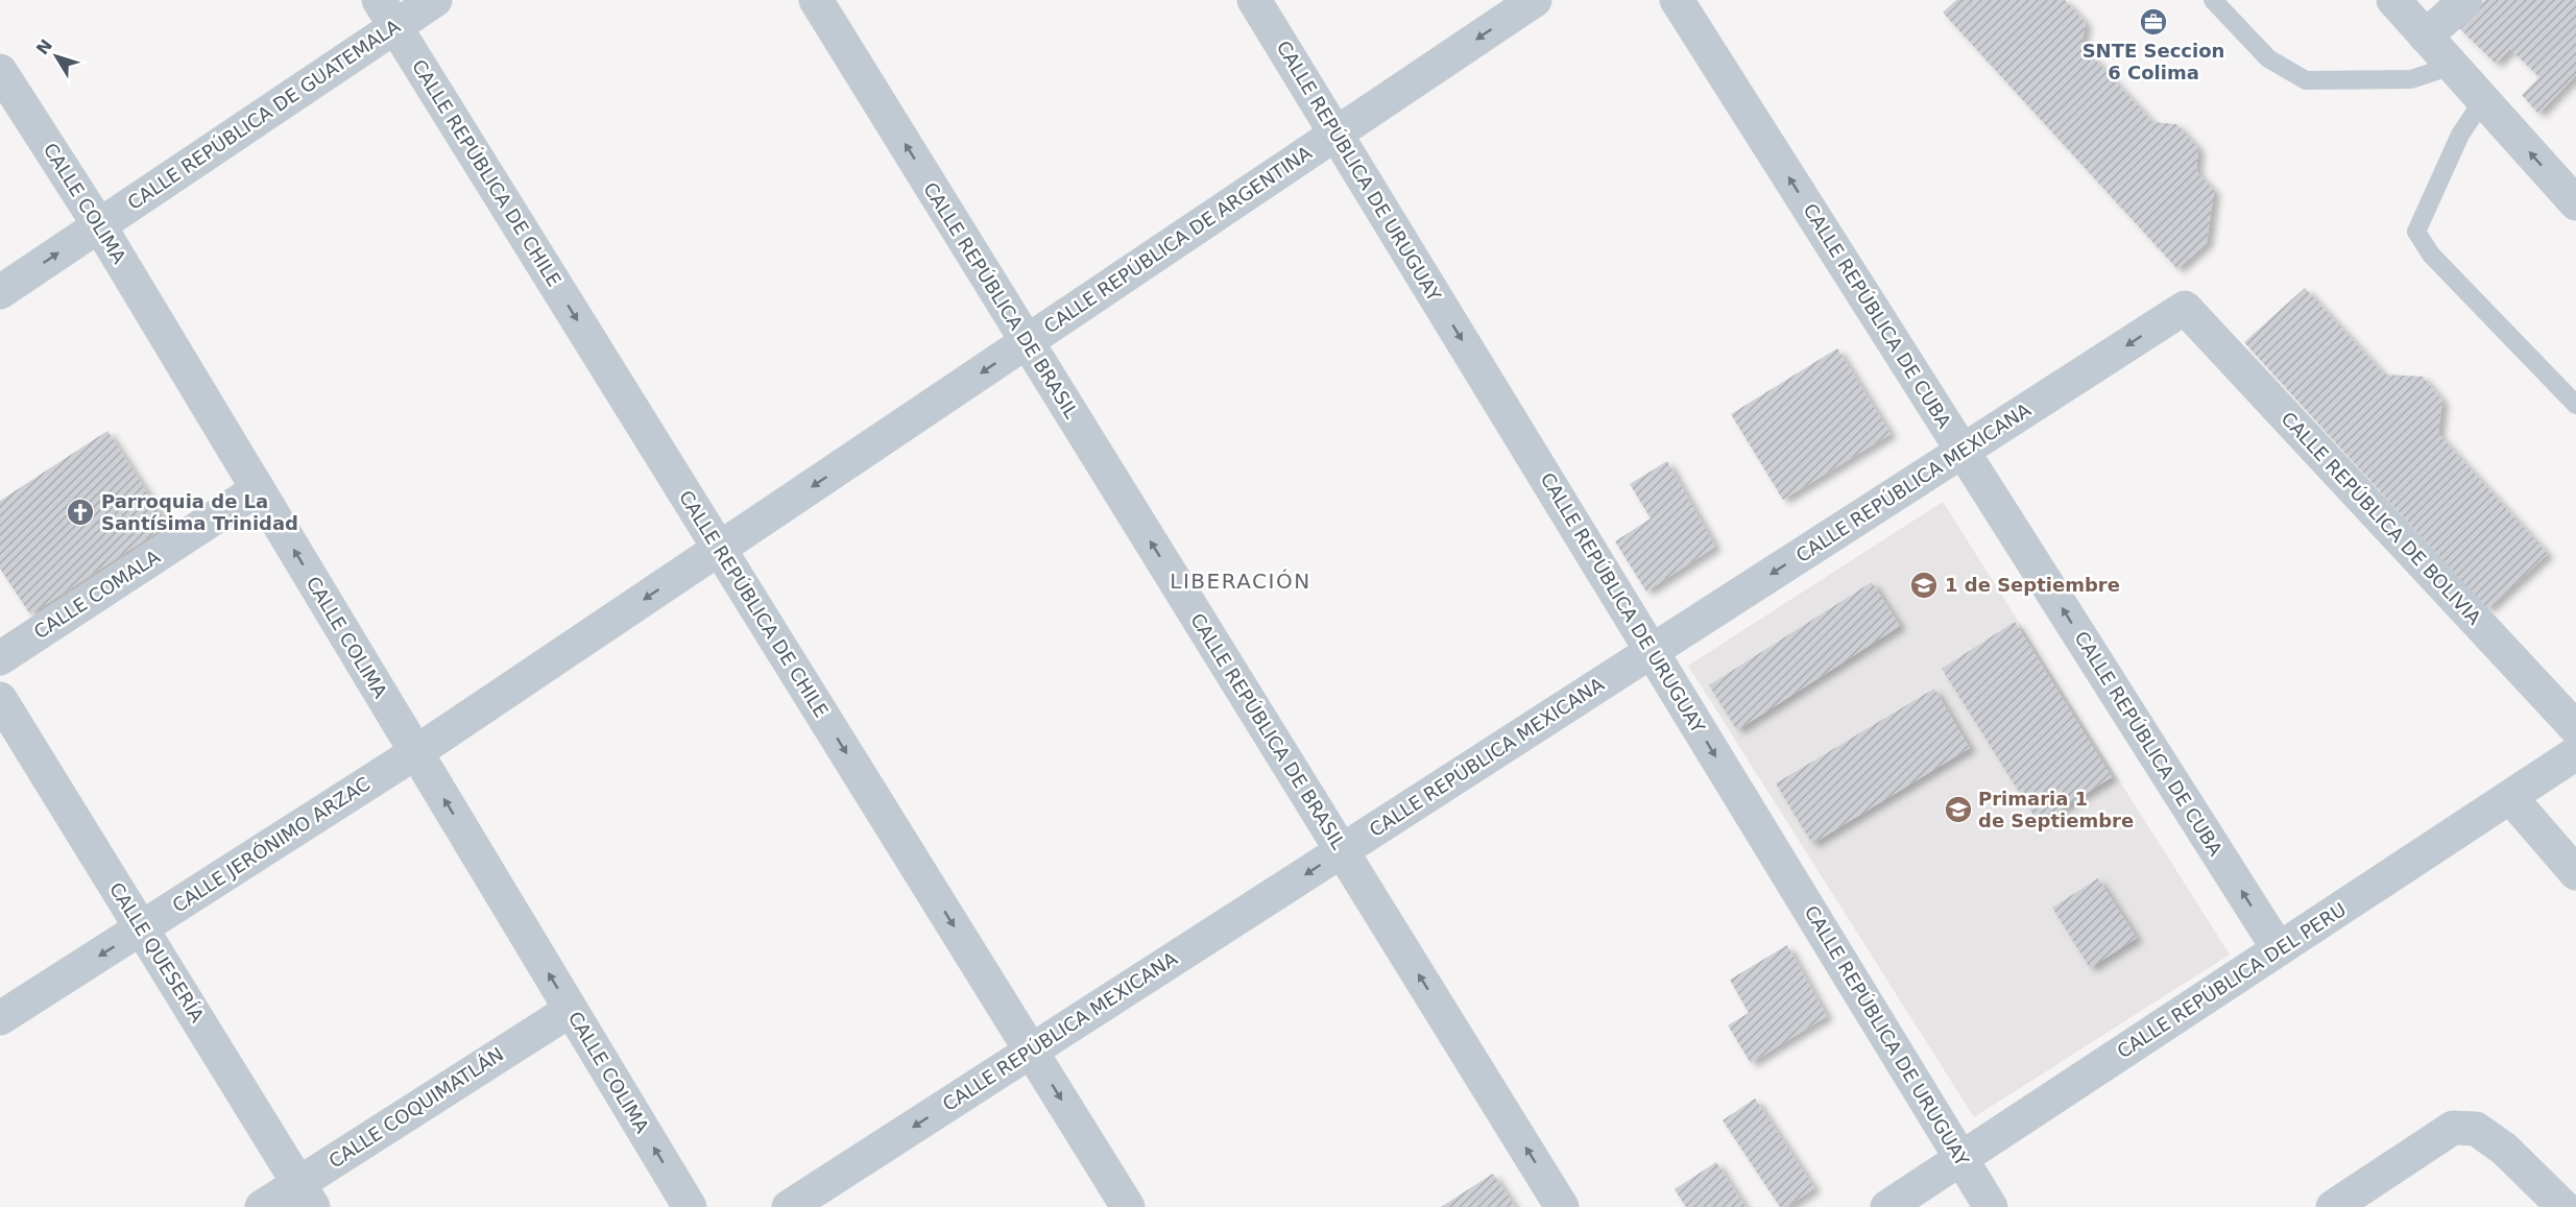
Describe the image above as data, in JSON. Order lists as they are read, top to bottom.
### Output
{
  "streets": {
    "street": [
      "CALLE REPÚBLICA DE GUATEMALA",
      "CALLE REPÚBLICA DE URUGUAY",
      "CALLE REPÚBLICA DE CHILE",
      "CALLE COLIMA",
      "CALLE REPÚBLICA DE ARGENTINA",
      "CALLE REPÚBLICA DE BRASIL",
      "CALLE REPÚBLICA DE CUBA",
      "CALLE REPÚBLICA MEXICANA",
      "CALLE REPÚBLICA DE BOLIVIA",
      "CALLE COMALA",
      "CALLE JERÓNIMO ARZAC",
      "CALLE QUESERÍA",
      "CALLE REPÚBLICA DEL PERU",
      "CALLE COQUIMATLÁN"
    ]
  },
  "crossings": [
    ["CALLE REPÚBLICA DE GUATEMALA", "CALLE REPÚBLICA DE CHILE"],
    ["CALLE REPÚBLICA DE GUATEMALA", "CALLE COLIMA"],
    ["CALLE REPÚBLICA DE URUGUAY", "CALLE REPÚBLICA DE ARGENTINA"],
    ["CALLE REPÚBLICA DE URUGUAY", "CALLE REPÚBLICA MEXICANA"],
    ["CALLE REPÚBLICA DE URUGUAY", "CALLE REPÚBLICA DEL PERU"],
    ["CALLE REPÚBLICA DE CHILE", "CALLE REPÚBLICA DE ARGENTINA"],
    ["CALLE REPÚBLICA DE CHILE", "CALLE REPÚBLICA MEXICANA"],
    ["CALLE COLIMA", "CALLE REPÚBLICA DE ARGENTINA"],
    ["CALLE COLIMA", "CALLE COMALA"],
    ["CALLE COLIMA", "CALLE JERÓNIMO ARZAC"],
    ["CALLE COLIMA", "CALLE COQUIMATLÁN"],
    ["CALLE REPÚBLICA DE ARGENTINA", "CALLE REPÚBLICA DE BRASIL"],
    ["CALLE REPÚBLICA DE ARGENTINA", "CALLE JERÓNIMO ARZAC"],
    ["CALLE REPÚBLICA DE BRASIL", "CALLE REPÚBLICA MEXICANA"],
    ["CALLE REPÚBLICA DE CUBA", "CALLE REPÚBLICA MEXICANA"],
    ["CALLE REPÚBLICA DE CUBA", "CALLE REPÚBLICA DEL PERU"],
    ["CALLE REPÚBLICA MEXICANA", "CALLE REPÚBLICA DE BOLIVIA"],
    ["CALLE JERÓNIMO ARZAC", "CALLE QUESERÍA"],
    ["CALLE QUESERÍA", "CALLE COQUIMATLÁN"]
  ],
  "one_way": [
    "CALLE REPÚBLICA DE URUGUAY",
    "CALLE REPÚBLICA DE CHILE",
    "CALLE COLIMA",
    "CALLE REPÚBLICA DE ARGENTINA",
    "CALLE REPÚBLICA DE BRASIL",
    "CALLE REPÚBLICA DE CUBA",
    "CALLE REPÚBLICA MEXICANA"
  ],
  "districts": ["LIBERACIÓN"],
  "places": {
    "office": ["SNTE Seccion 6 Colima"],
    "church": ["Parroquia de La Santísima Trinidad"],
    "school or university": ["1 de Septiembre", "Primaria 1 de Septiembre"]
  },
  "north": "top left"
}
